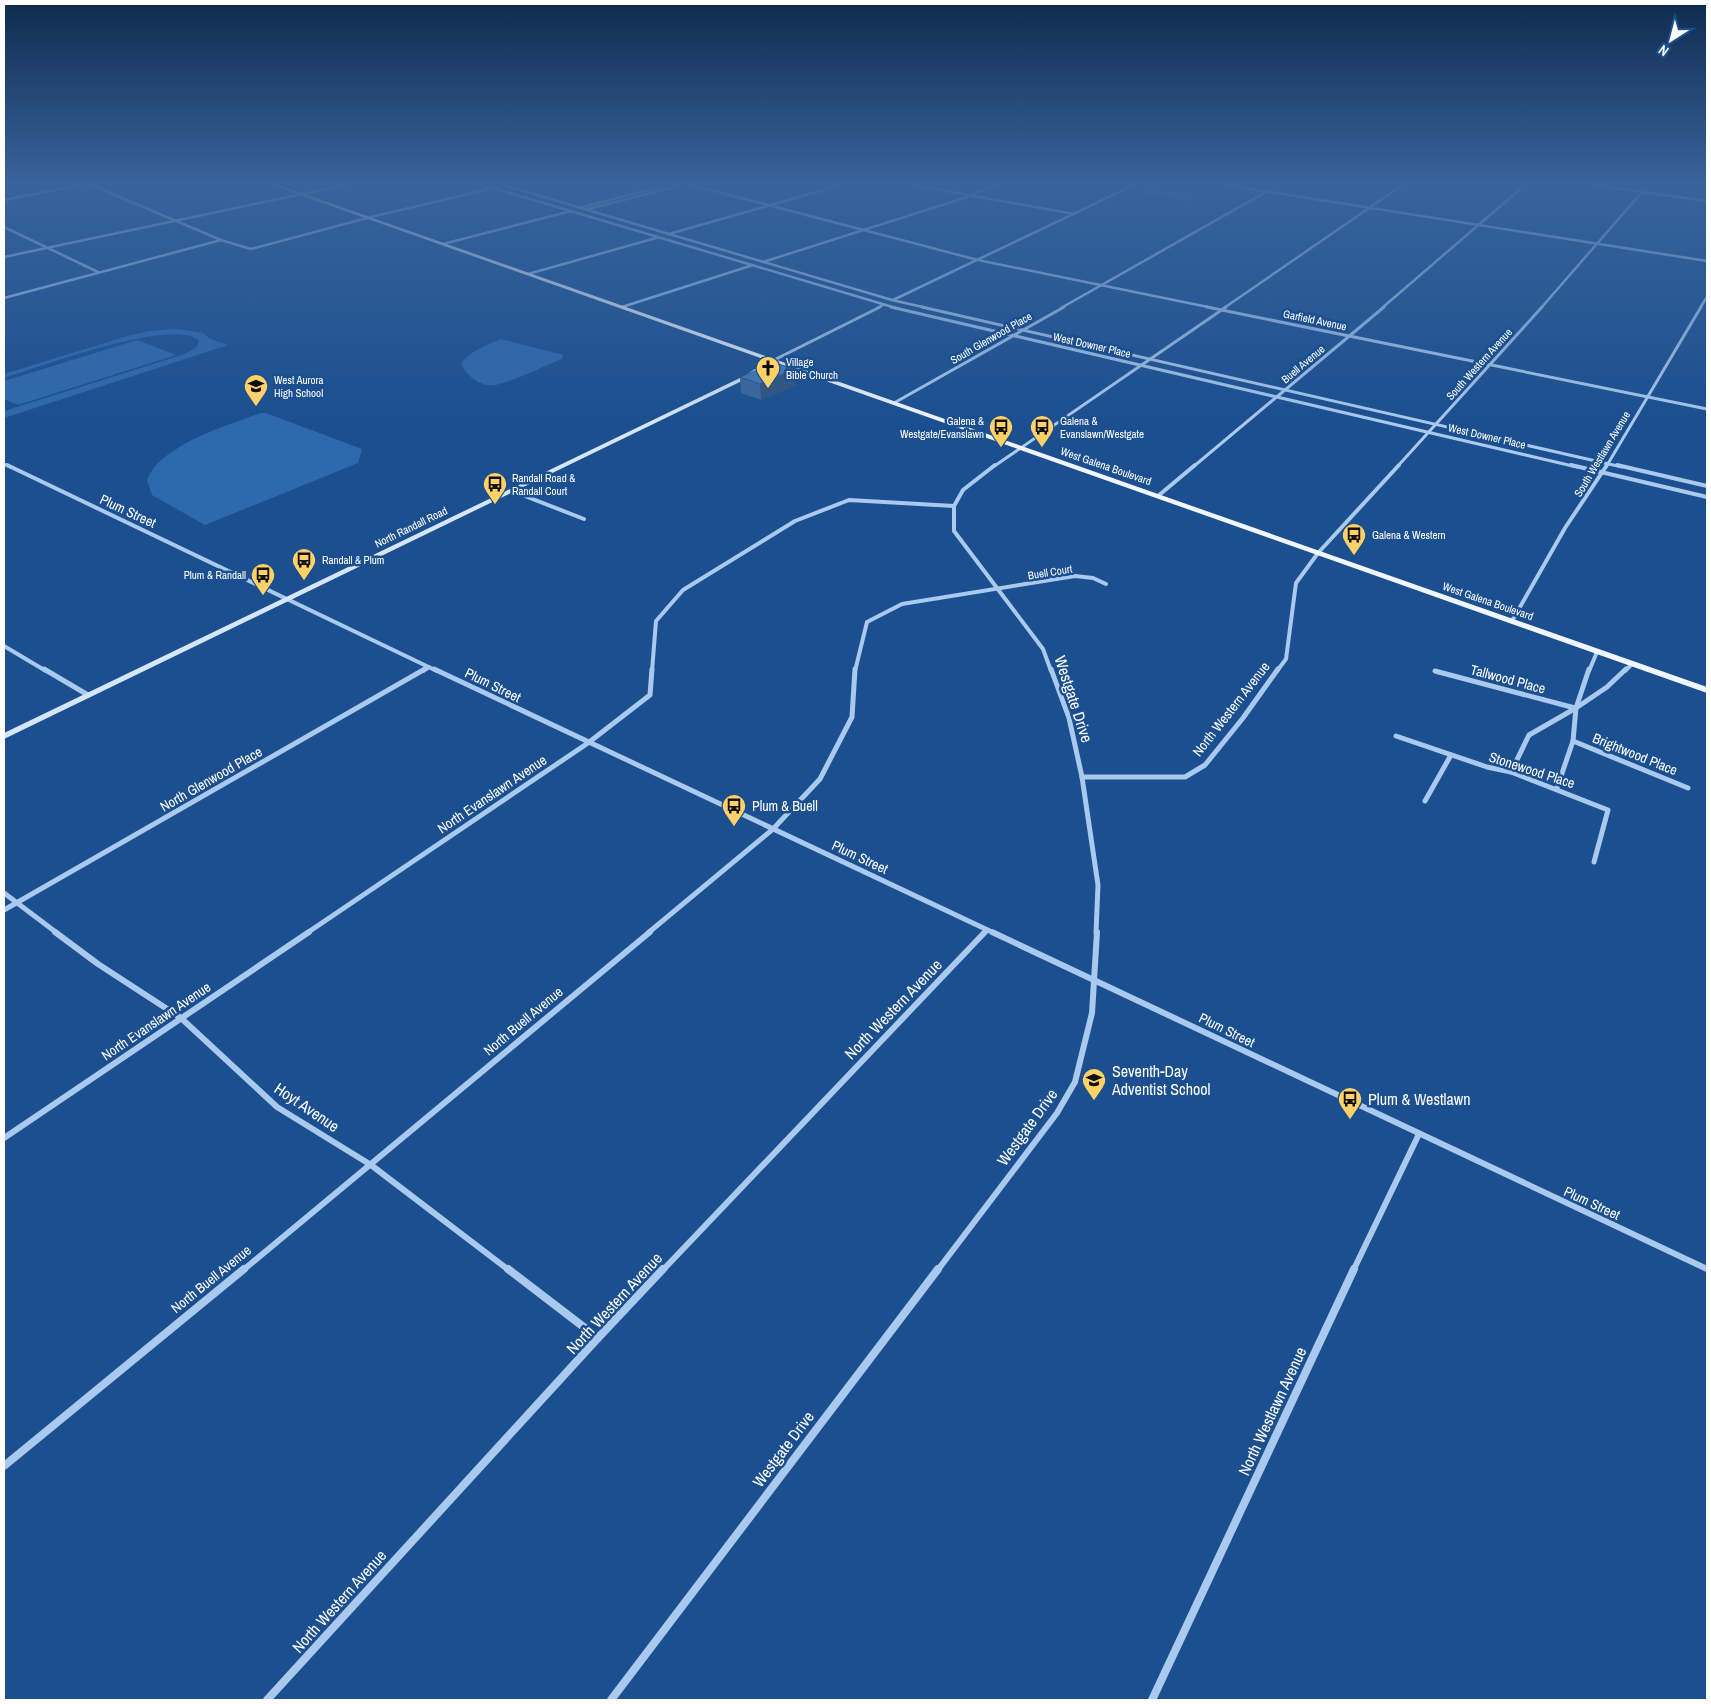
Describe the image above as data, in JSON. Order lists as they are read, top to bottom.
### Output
{
  "streets": {
    "main road": ["West Galena Boulevard", "North Randall Road"],
    "street": [
      "Garfield Avenue",
      "South Glenwood Place",
      "West Downer Place",
      "Buell Avenue",
      "South Western Avenue",
      "South Westlawn Avenue",
      "Plum Street",
      "Buell Court",
      "Tallwood Place",
      "Westgate Drive",
      "North Western Avenue",
      "Brightwood Place",
      "Stonewood Place",
      "North Glenwood Place",
      "North Evanslawn Avenue",
      "North Buell Avenue",
      "Hoyt Avenue",
      "North Westlawn Avenue"
    ]
  },
  "crossings": [
    ["Garfield Avenue", "South Glenwood Place"],
    ["Garfield Avenue", "Buell Avenue"],
    ["Garfield Avenue", "South Western Avenue"],
    ["Garfield Avenue", "South Westlawn Avenue"],
    ["South Glenwood Place", "West Downer Place"],
    ["South Glenwood Place", "West Galena Boulevard"],
    ["West Downer Place", "Buell Avenue"],
    ["West Downer Place", "South Western Avenue"],
    ["West Downer Place", "South Westlawn Avenue"],
    ["Buell Avenue", "West Galena Boulevard"],
    ["South Western Avenue", "West Galena Boulevard"],
    ["South Western Avenue", "North Western Avenue"],
    ["South Westlawn Avenue", "West Galena Boulevard"],
    ["West Galena Boulevard", "North Randall Road"],
    ["West Galena Boulevard", "North Western Avenue"],
    ["Plum Street", "North Randall Road"],
    ["Plum Street", "Westgate Drive"],
    ["Plum Street", "North Western Avenue"],
    ["Plum Street", "North Glenwood Place"],
    ["Plum Street", "North Evanslawn Avenue"],
    ["Plum Street", "North Buell Avenue"],
    ["Plum Street", "North Westlawn Avenue"],
    ["Buell Court", "Westgate Drive"],
    ["Buell Court", "North Buell Avenue"],
    ["Westgate Drive", "North Western Avenue"],
    ["Westgate Drive", "North Evanslawn Avenue"],
    ["Westgate Drive", "North Buell Avenue"],
    ["North Western Avenue", "Hoyt Avenue"],
    ["North Glenwood Place", "Hoyt Avenue"],
    ["North Evanslawn Avenue", "Hoyt Avenue"],
    ["North Buell Avenue", "Hoyt Avenue"]
  ],
  "places": {
    "church": ["Village Bible Church"],
    "school or university": ["West Aurora High School", "Seventh-Day Adventist School"],
    "bus stop": [
      "Galena & Westgate/Evanslawn",
      "Galena & Evanslawn/Westgate",
      "Randall Road & Randall Court",
      "Galena & Western",
      "Randall & Plum",
      "Plum & Randall",
      "Plum & Buell",
      "Plum & Westlawn"
    ]
  },
  "north": "bottom left"
}
